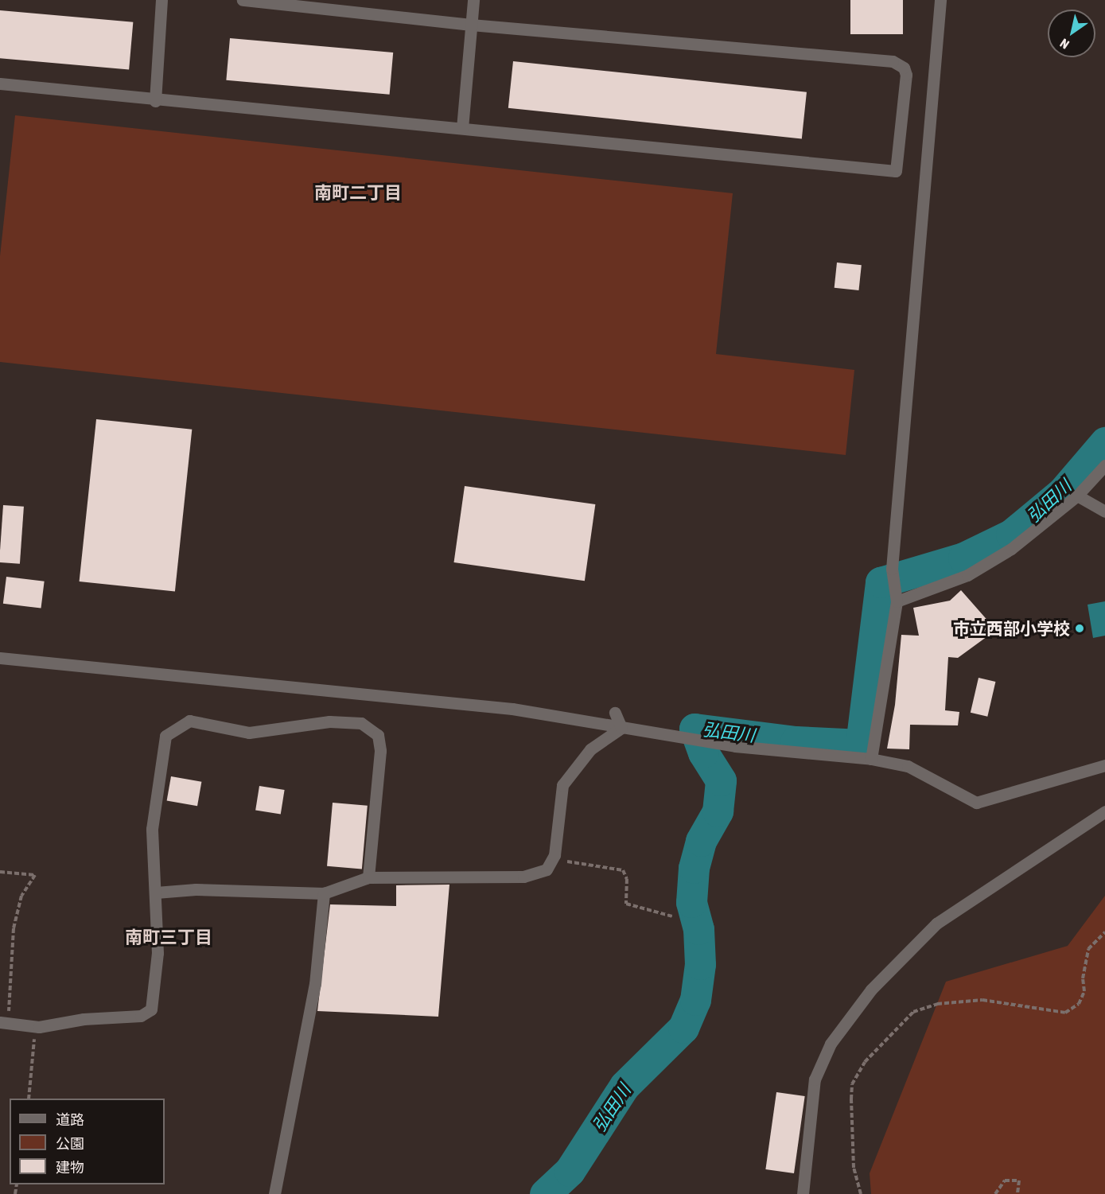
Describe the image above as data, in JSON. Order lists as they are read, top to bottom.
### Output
{
  "districts": ["南町二丁目", "南町三丁目"],
  "water": ["弘田川"],
  "places": ["市立西部小学校"],
  "legend": ["道路", "公園", "建物"],
  "north": "bottom left"
}
